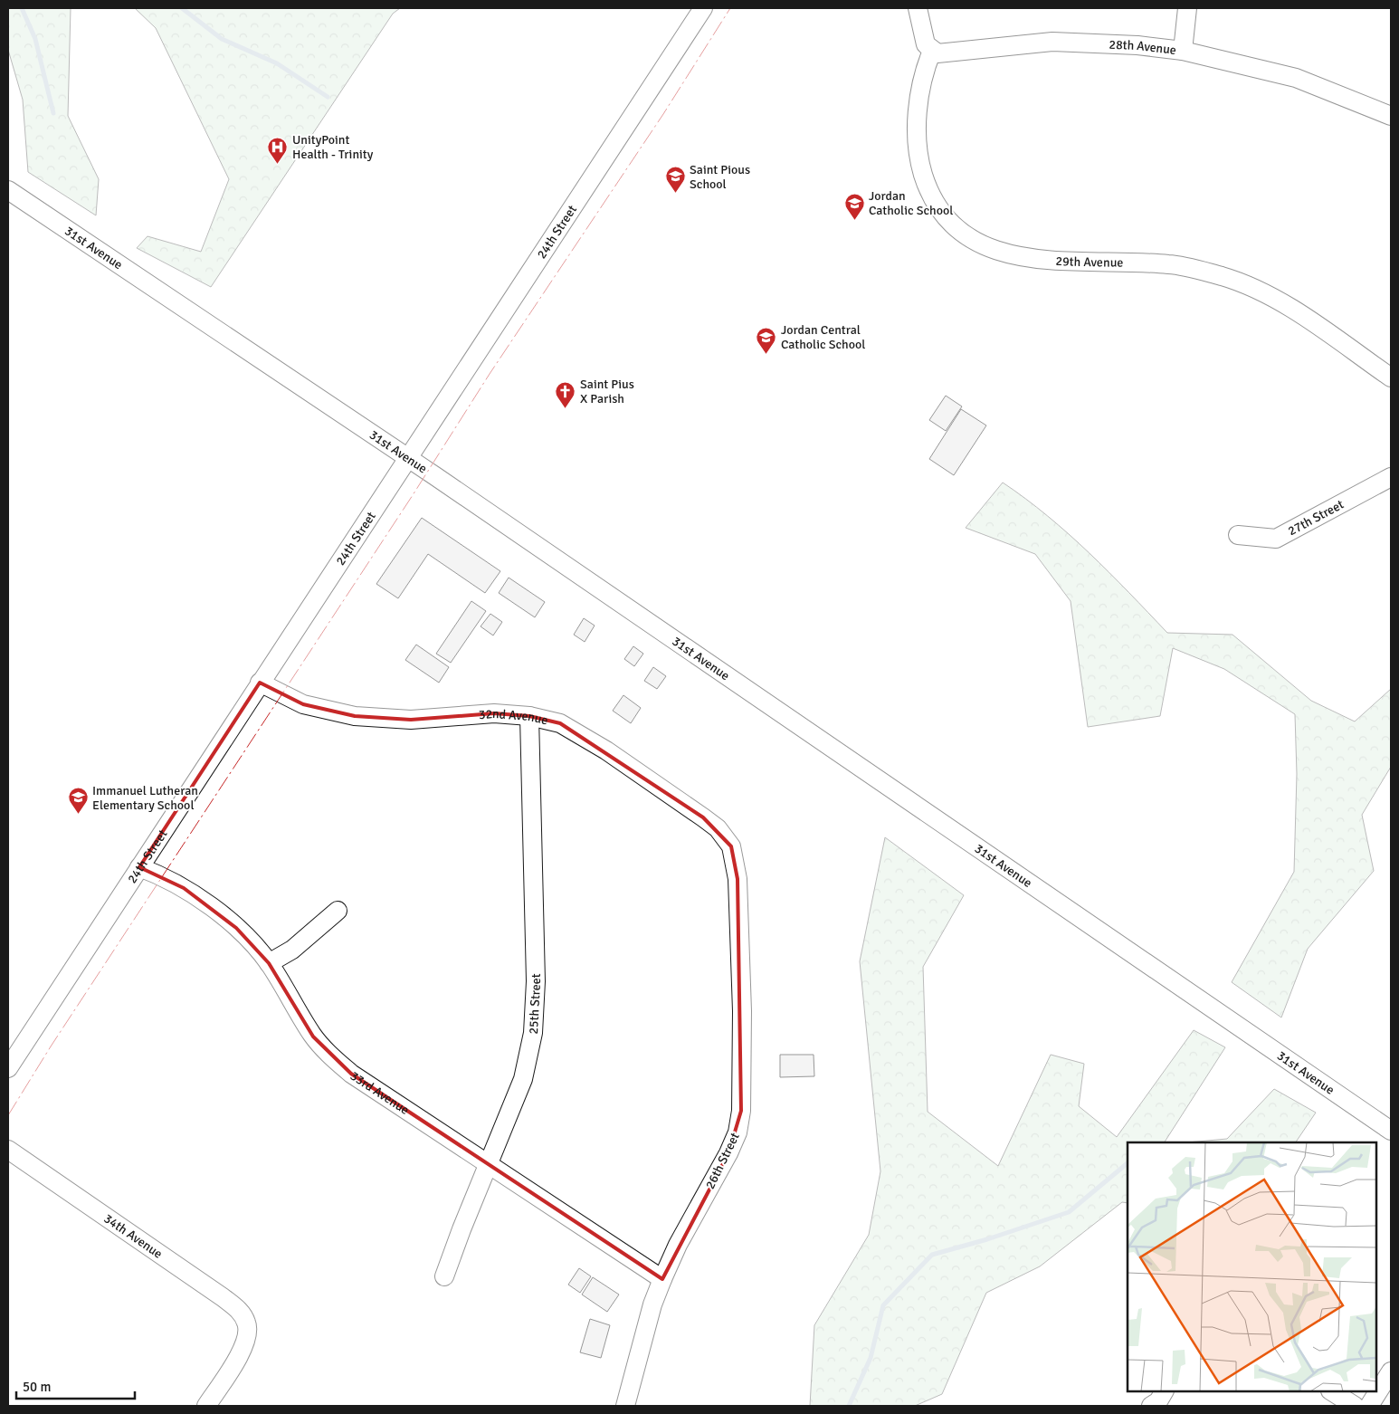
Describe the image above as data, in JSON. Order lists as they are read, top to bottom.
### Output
{
  "streets": {
    "street": [
      "28th Avenue",
      "24th Street",
      "31st Avenue",
      "29th Avenue",
      "27th Street",
      "32nd Avenue",
      "25th Street",
      "33rd Avenue",
      "26th Street",
      "34th Avenue"
    ]
  },
  "crossings": [
    ["28th Avenue", "29th Avenue"],
    ["24th Street", "31st Avenue"],
    ["24th Street", "32nd Avenue"],
    ["24th Street", "33rd Avenue"],
    ["32nd Avenue", "25th Street"],
    ["32nd Avenue", "26th Street"],
    ["25th Street", "33rd Avenue"],
    ["33rd Avenue", "26th Street"]
  ],
  "places": {
    "hospital": ["UnityPoint Health - Trinity"],
    "school or university": [
      "Saint Pious School",
      "Jordan Catholic School",
      "Jordan Central Catholic School",
      "Immanuel Lutheran Elementary School"
    ],
    "church": ["Saint Pius X Parish"]
  },
  "scale_bar": "50 m"
}
